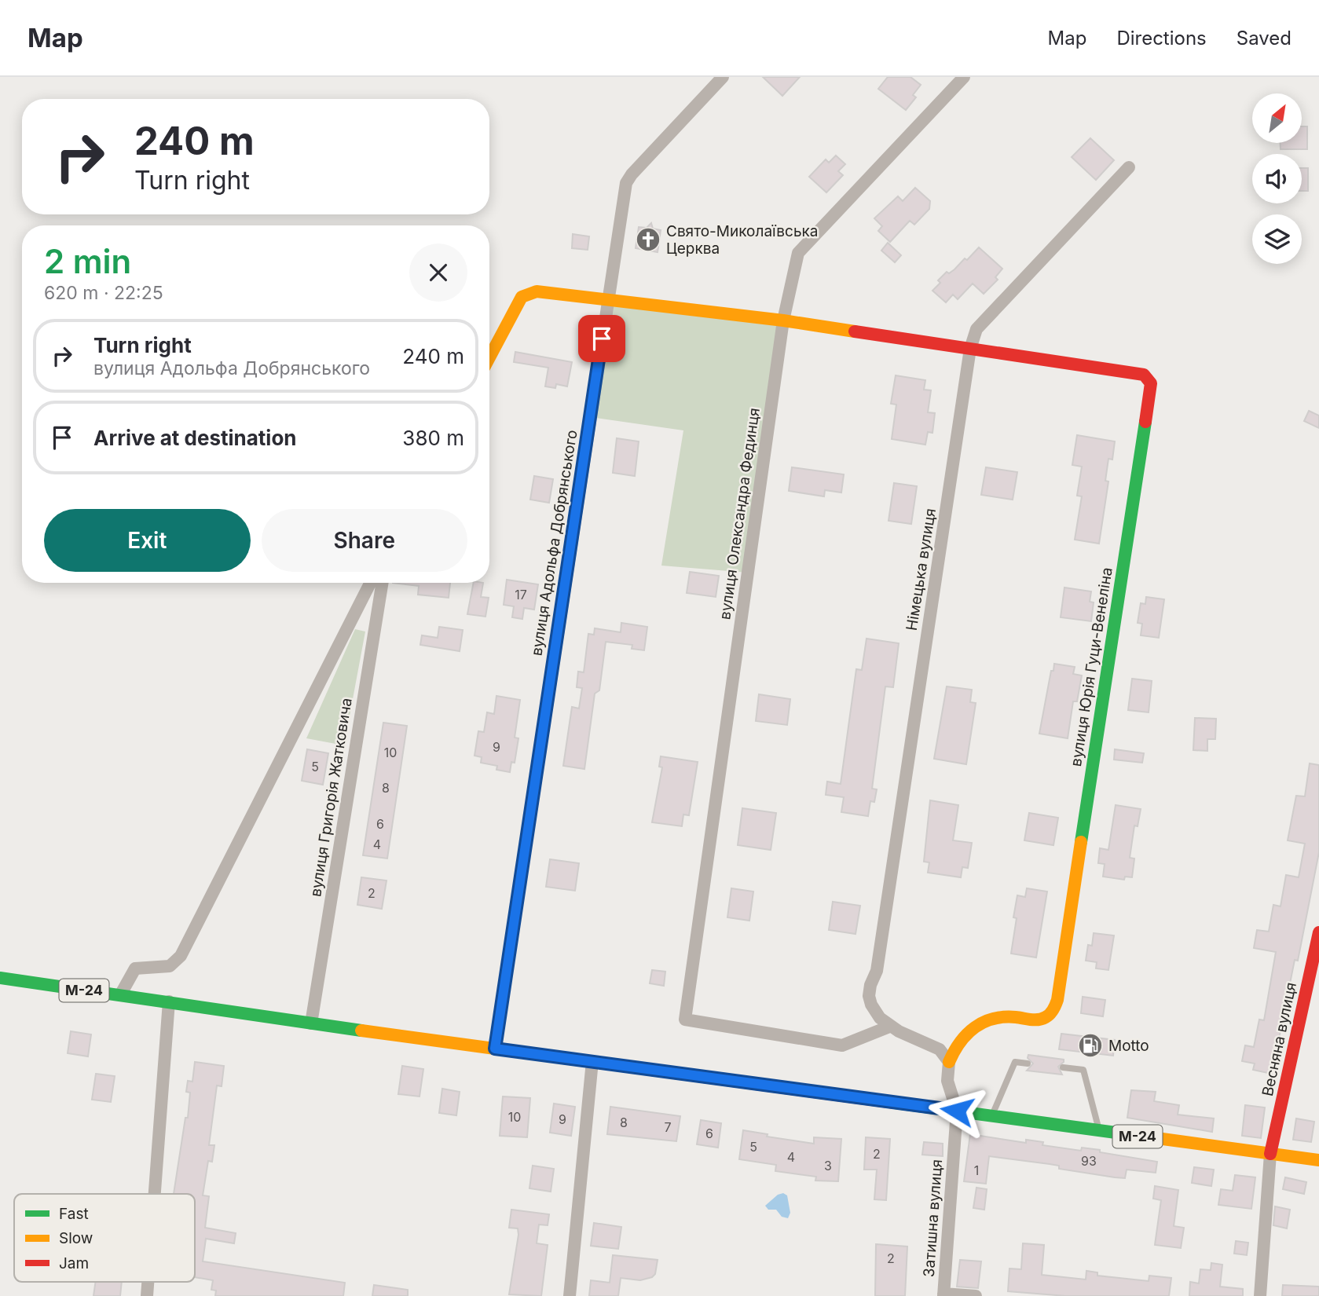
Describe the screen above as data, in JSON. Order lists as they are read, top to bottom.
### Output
{
  "streets": {
    "main road": ["вулиця Юрія Гуци-Венеліна", "М-24", "Весняна вулиця"],
    "street": [
      "вулиця Олександра Фединця",
      "вулиця Адольфа Добрянського",
      "Німецька вулиця",
      "вулиця Григорія Жатковича",
      "Затишна вулиця"
    ]
  },
  "crossings": [
    ["вулиця Олександра Фединця", "Німецька вулиця"],
    ["вулиця Адольфа Добрянського", "М-24"],
    ["Німецька вулиця", "вулиця Юрія Гуци-Венеліна"],
    ["вулиця Григорія Жатковича", "М-24"],
    ["М-24", "Весняна вулиця"],
    ["М-24", "Затишна вулиця"]
  ],
  "places": {
    "church": ["Свято-Миколаївська Церква"],
    "fuel station": ["Motto"]
  },
  "house_numbers": [
    "17",
    "9",
    "10",
    "5",
    "8",
    "6",
    "4",
    "2",
    "10",
    "9",
    "8",
    "7",
    "6",
    "5",
    "2",
    "4",
    "93",
    "3",
    "1",
    "2"
  ],
  "legend": ["Fast", "Slow", "Jam"],
  "north": "top right",
  "page": {
    "header": "Map",
    "nav": ["Map", "Directions", "Saved"],
    "turn": ["240 m", "Turn right"],
    "heading": ["2 min", "620 m · 22:25"],
    "list": [
      {
        "name": "Turn right",
        "note": "вулиця Адольфа Добрянського",
        "value": "240 m"
      },
      {
        "name": "Arrive at destination",
        "value": "380 m"
      }
    ],
    "buttons": ["Exit", "Share"]
  }
}
